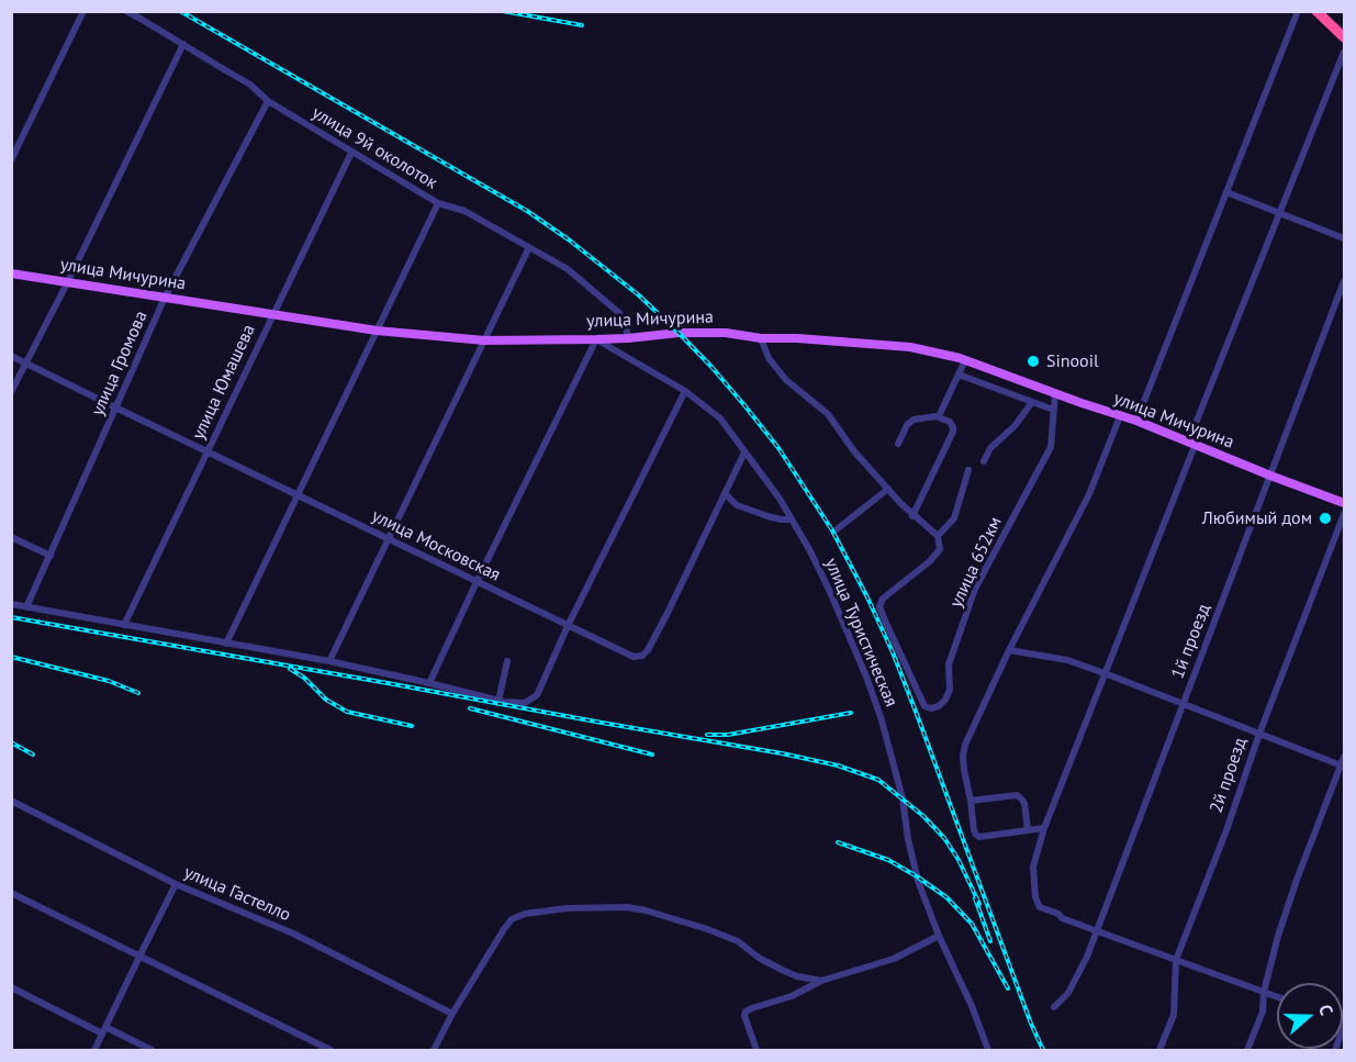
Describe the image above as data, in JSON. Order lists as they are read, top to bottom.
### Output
{
  "streets": {
    "main road": ["улица Мичурина"],
    "street": [
      "улица 9й околоток",
      "улица Громова",
      "улица Юмашева",
      "улица Московская",
      "улица 652км",
      "улица Туристическая",
      "1й проезд",
      "2й проезд",
      "улица Гастелло"
    ]
  },
  "crossings": [
    ["улица 9й околоток", "улица Мичурина"],
    ["улица 9й околоток", "улица Громова"],
    ["улица 9й околоток", "улица Юмашева"],
    ["улица Мичурина", "улица Громова"],
    ["улица Мичурина", "улица Юмашева"],
    ["улица Мичурина", "улица 652км"],
    ["улица Мичурина", "улица Туристическая"],
    ["улица Мичурина", "1й проезд"],
    ["улица Громова", "улица Московская"],
    ["улица Юмашева", "улица Московская"],
    ["улица Московская", "улица Туристическая"]
  ],
  "places": ["Sinooil", "Любимый дом"],
  "north": "right"
}
